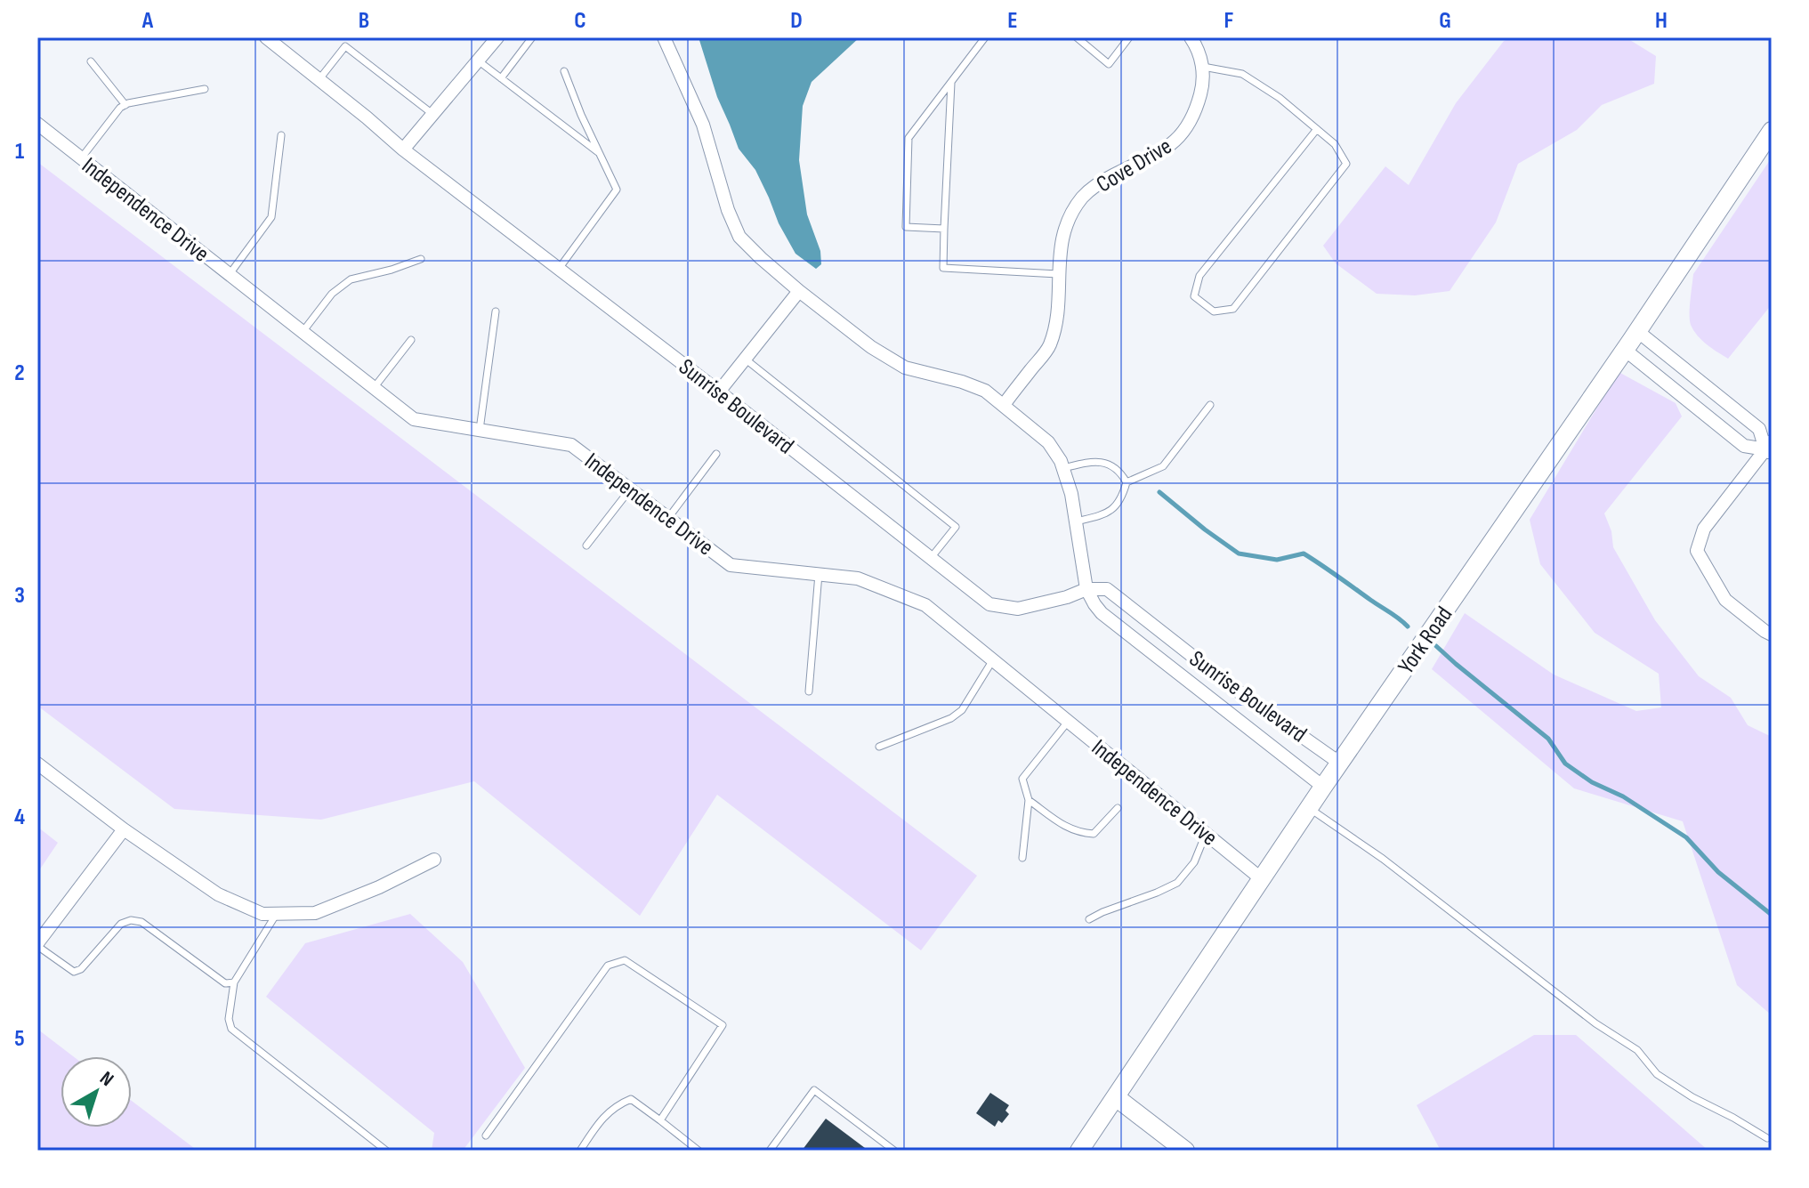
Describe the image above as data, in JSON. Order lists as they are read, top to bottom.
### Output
{
  "streets": {
    "street": [
      "Cove Drive",
      "Independence Drive",
      "Sunrise Boulevard",
      "York Road"
    ]
  },
  "crossings": [
    ["Cove Drive", "Sunrise Boulevard"],
    ["Independence Drive", "York Road"],
    ["Sunrise Boulevard", "York Road"]
  ],
  "north": "top right",
  "grid": {
    "columns": [
      "A",
      "B",
      "C",
      "D",
      "E",
      "F",
      "G",
      "H"
    ],
    "rows": [
      "1",
      "2",
      "3",
      "4",
      "5"
    ]
  }
}
